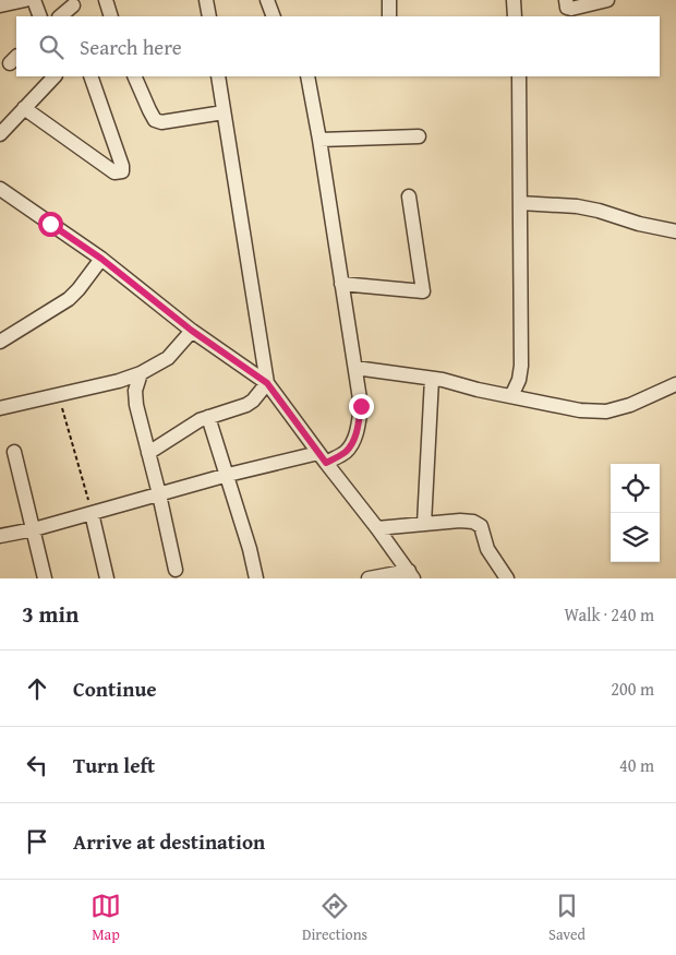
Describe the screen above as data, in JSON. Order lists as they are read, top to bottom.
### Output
{
  "page": {
    "search": "Search here",
    "heading": ["3 min", "Walk · 240 m"],
    "list": [
      ["Continue", "200 m"],
      ["Turn left", "40 m"],
      "Arrive at destination"
    ],
    "nav": ["Map", "Directions", "Saved"]
  }
}
